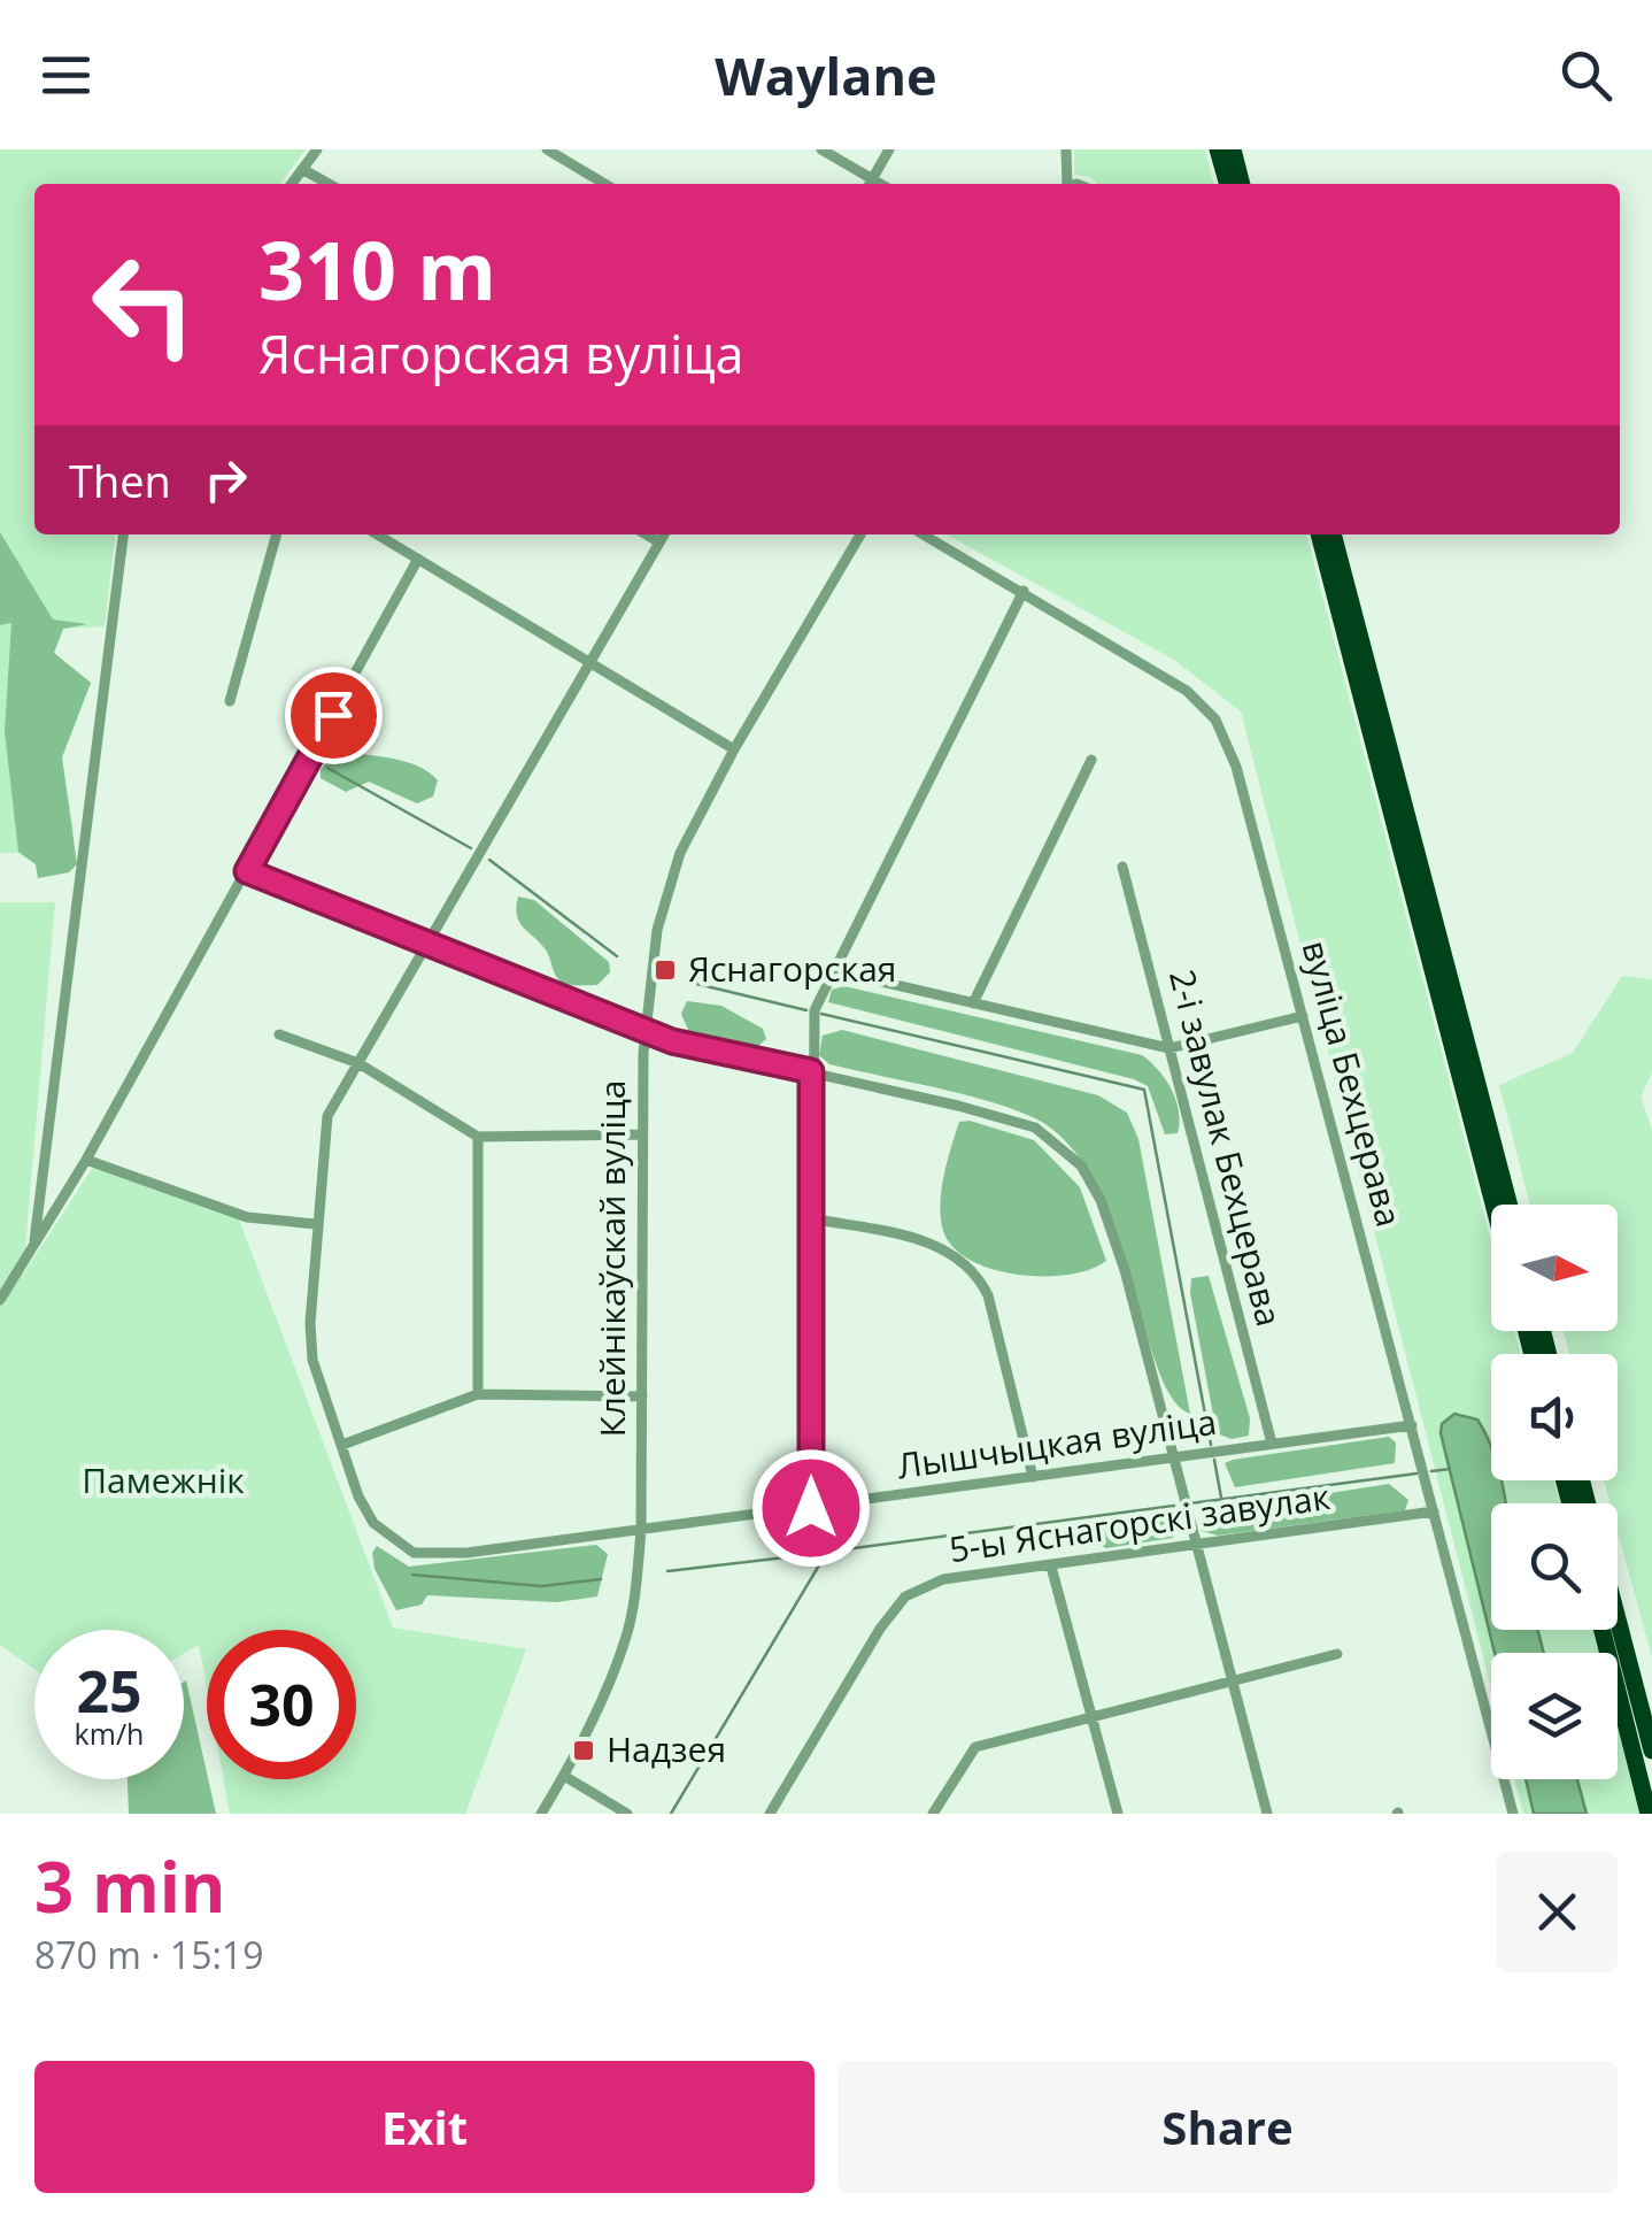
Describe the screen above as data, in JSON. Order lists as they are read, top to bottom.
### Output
{
  "streets": {
    "street": [
      "вуліца Бехцерава",
      "2-і завулак Бехцерава",
      "Клейнікаўскай вуліца",
      "Лышчыцкая вуліца",
      "5-ы Яснагорскі завулак"
    ]
  },
  "crossings": [
    ["вуліца Бехцерава", "Лышчыцкая вуліца"],
    ["вуліца Бехцерава", "5-ы Яснагорскі завулак"],
    ["2-і завулак Бехцерава", "Лышчыцкая вуліца"],
    ["Клейнікаўскай вуліца", "Лышчыцкая вуліца"]
  ],
  "parks": ["Памежнік"],
  "places": {
    "transit": ["Яснагорская", "Надзея"]
  },
  "north": "right",
  "page": {
    "header": "Waylane",
    "turn": ["310 m", "Яснагорская вуліца"],
    "then": "Then",
    "speed": "25 km/h",
    "limit": "30",
    "heading": ["3 min", "870 m · 15:19"],
    "buttons": ["Exit", "Share"]
  }
}
